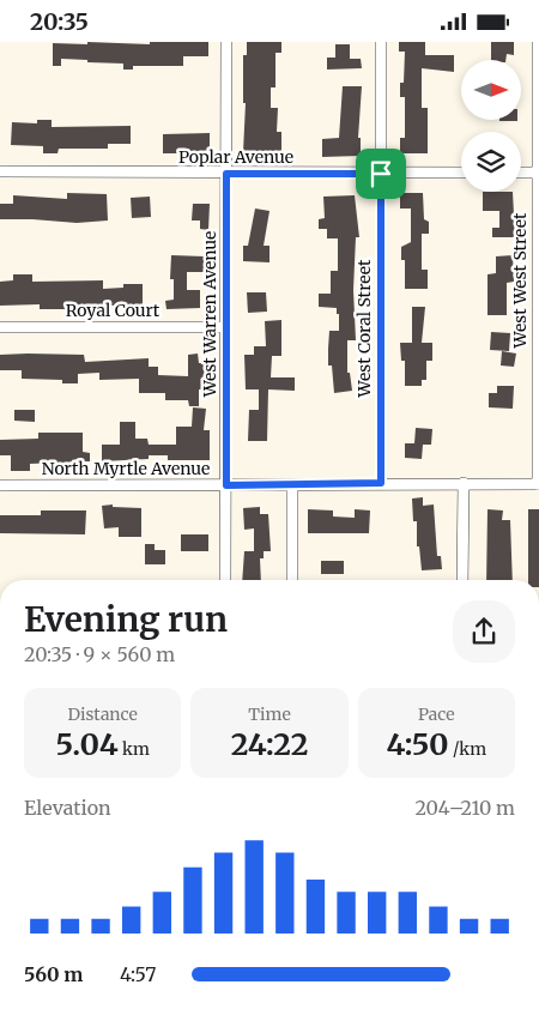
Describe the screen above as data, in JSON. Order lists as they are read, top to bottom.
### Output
{
  "streets": {
    "street": [
      "Poplar Avenue",
      "West West Street",
      "Royal Court",
      "West Warren Avenue",
      "West Coral Street",
      "North Myrtle Avenue"
    ]
  },
  "crossings": [
    ["Poplar Avenue", "West Warren Avenue"],
    ["Poplar Avenue", "West Coral Street"],
    ["West West Street", "North Myrtle Avenue"],
    ["Royal Court", "West Warren Avenue"],
    ["West Warren Avenue", "North Myrtle Avenue"],
    ["West Coral Street", "North Myrtle Avenue"]
  ],
  "north": "right",
  "page": {
    "status": "20:35",
    "heading": ["Evening run", "20:35 · 9 × 560 m"],
    "stats": [
      ["Distance", "5.04 km"],
      ["Time", "24:22"],
      ["Pace", "4:50 /km"]
    ],
    "chart": ["Elevation", "204–210 m"],
    "list": [
      {
        "name": "560 m",
        "note": "4:57"
      }
    ]
  }
}
